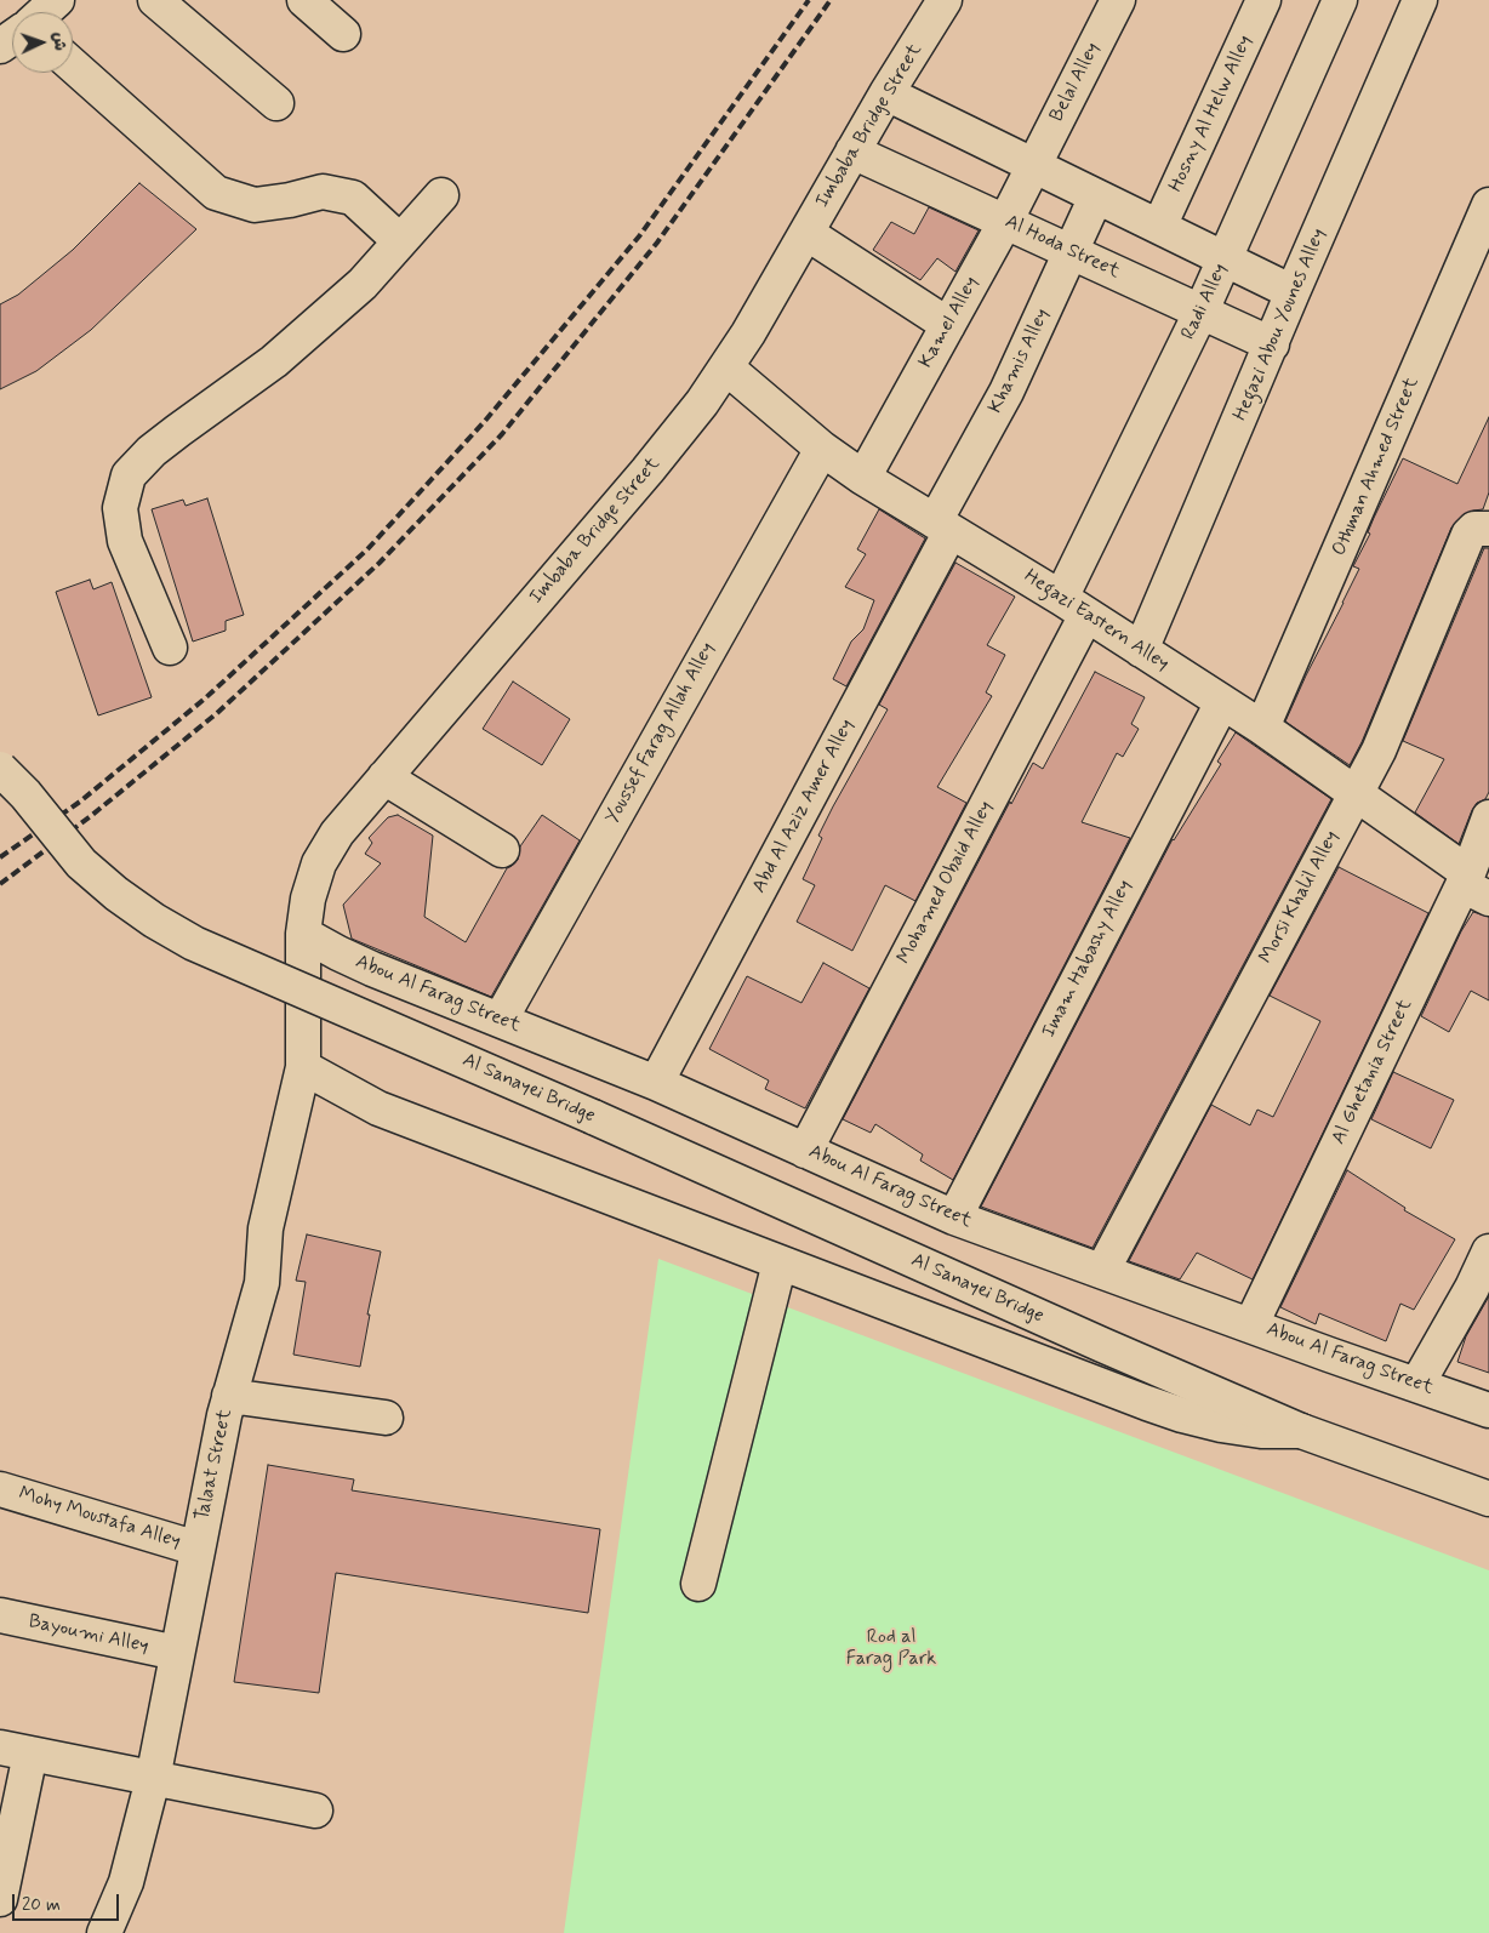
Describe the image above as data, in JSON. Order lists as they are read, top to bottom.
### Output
{
  "streets": {
    "street": [
      "Belal Alley",
      "Hosny Al Helw Alley",
      "Imbaba Bridge Street",
      "Al Hoda Street",
      "Radi Alley",
      "Kamel Alley",
      "Hegazi Abou Younes Alley",
      "Khamis Alley",
      "Othman Ahmed Street",
      "Hegazi Eastern Alley",
      "Youssef Farag Allah Alley",
      "Abd Al Aziz Amer Alley",
      "Mohamed Obaid Alley",
      "Morsi Khalil Alley",
      "Imam Habashy Alley",
      "Abou Al Farag Street",
      "Al Ghetania Street",
      "Al Sanayei Bridge",
      "Talaat Street",
      "Mohy Moustafa Alley",
      "Bayoumi Alley"
    ]
  },
  "crossings": [
    ["Belal Alley", "Kamel Alley"],
    ["Imbaba Bridge Street", "Al Hoda Street"],
    ["Imbaba Bridge Street", "Hegazi Eastern Alley"],
    ["Imbaba Bridge Street", "Abou Al Farag Street"],
    ["Imbaba Bridge Street", "Talaat Street"],
    ["Al Hoda Street", "Radi Alley"],
    ["Al Hoda Street", "Kamel Alley"],
    ["Al Hoda Street", "Hegazi Abou Younes Alley"],
    ["Al Hoda Street", "Khamis Alley"],
    ["Radi Alley", "Hegazi Eastern Alley"],
    ["Radi Alley", "Mohamed Obaid Alley"],
    ["Kamel Alley", "Hegazi Eastern Alley"],
    ["Hegazi Abou Younes Alley", "Hegazi Eastern Alley"],
    ["Khamis Alley", "Hegazi Eastern Alley"],
    ["Khamis Alley", "Abd Al Aziz Amer Alley"],
    ["Othman Ahmed Street", "Hegazi Eastern Alley"],
    ["Hegazi Eastern Alley", "Youssef Farag Allah Alley"],
    ["Hegazi Eastern Alley", "Abd Al Aziz Amer Alley"],
    ["Hegazi Eastern Alley", "Mohamed Obaid Alley"],
    ["Hegazi Eastern Alley", "Morsi Khalil Alley"],
    ["Hegazi Eastern Alley", "Imam Habashy Alley"],
    ["Hegazi Eastern Alley", "Al Ghetania Street"],
    ["Youssef Farag Allah Alley", "Abou Al Farag Street"],
    ["Abd Al Aziz Amer Alley", "Abou Al Farag Street"],
    ["Mohamed Obaid Alley", "Abou Al Farag Street"],
    ["Morsi Khalil Alley", "Abou Al Farag Street"],
    ["Imam Habashy Alley", "Abou Al Farag Street"],
    ["Abou Al Farag Street", "Al Ghetania Street"],
    ["Talaat Street", "Mohy Moustafa Alley"],
    ["Talaat Street", "Bayoumi Alley"]
  ],
  "parks": ["Rod al Farag Park"],
  "scale_bar": "20 m",
  "north": "right"
}
